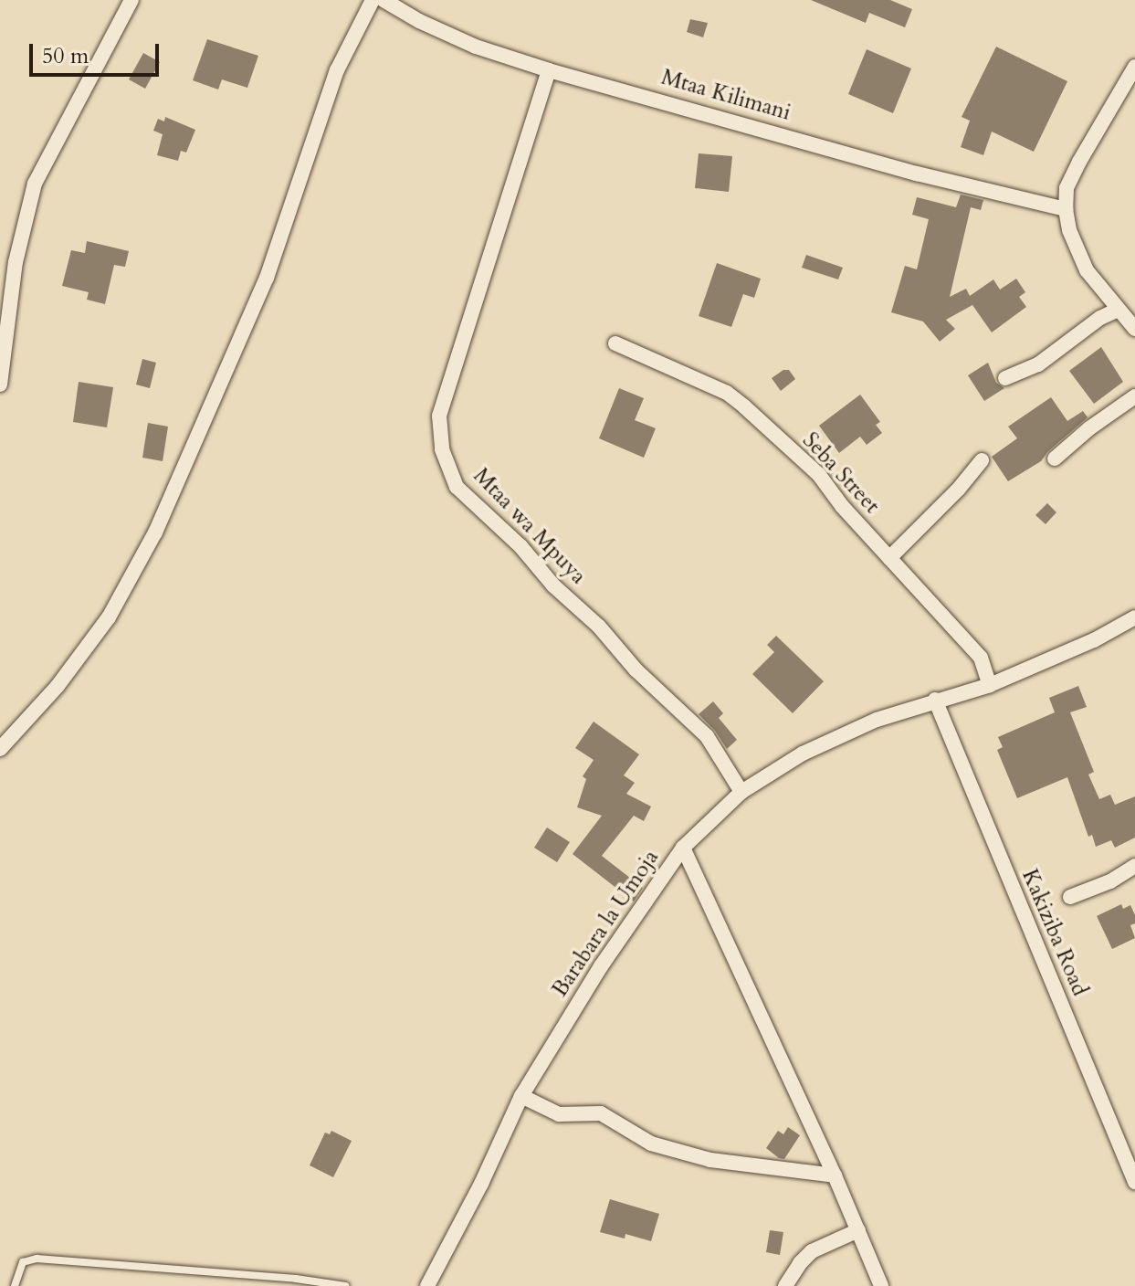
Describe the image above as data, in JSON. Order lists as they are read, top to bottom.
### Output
{
  "streets": {
    "street": [
      "Mtaa Kilimani",
      "Seba Street",
      "Mtaa wa Mpuya",
      "Barabara la Umoja",
      "Kakiziba Road"
    ]
  },
  "crossings": [
    ["Mtaa Kilimani", "Mtaa wa Mpuya"],
    ["Seba Street", "Barabara la Umoja"],
    ["Mtaa wa Mpuya", "Barabara la Umoja"],
    ["Barabara la Umoja", "Kakiziba Road"]
  ],
  "scale_bar": "50 m"
}
